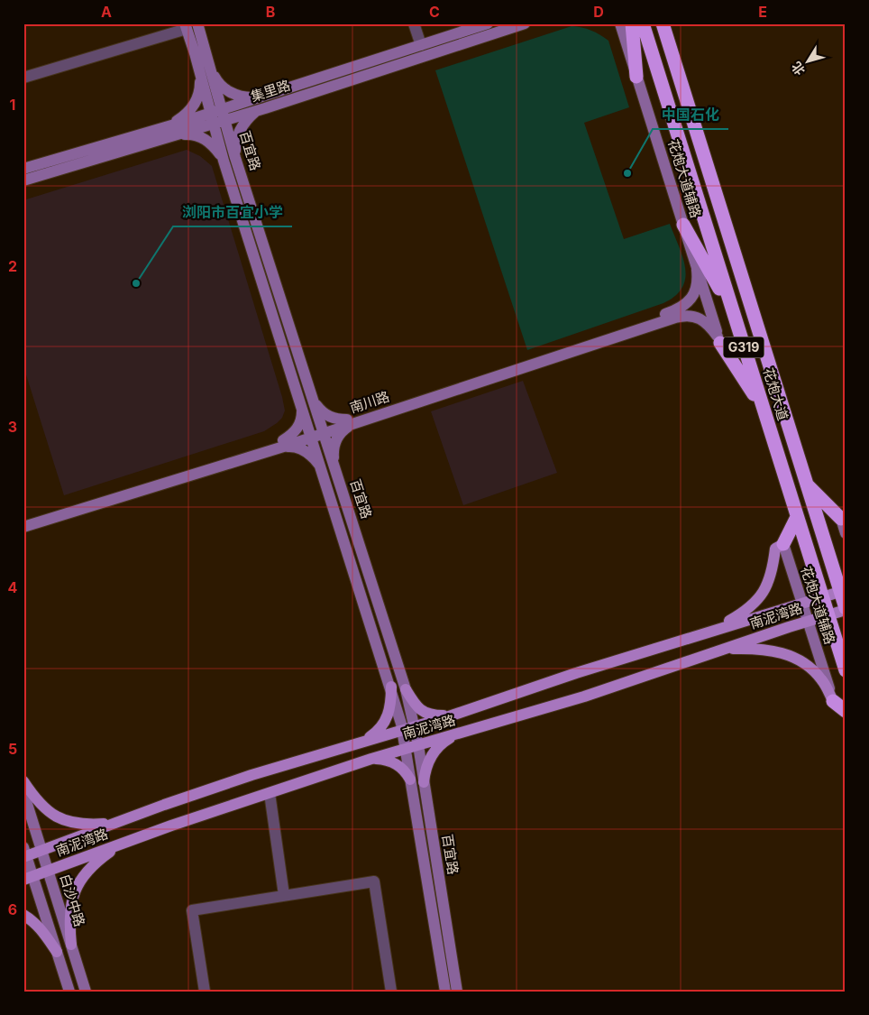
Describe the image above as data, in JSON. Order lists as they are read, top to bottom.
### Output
{
  "streets": {
    "highway": ["G319", "花炮大道"],
    "main road": ["南泥湾路"],
    "street": [
      "集里路",
      "百宜路",
      "花炮大道辅路",
      "南川路",
      "白沙中路"
    ]
  },
  "crossings": [
    ["集里路", "百宜路"],
    ["百宜路", "南川路"],
    ["百宜路", "南泥湾路"],
    ["花炮大道辅路", "南川路"],
    ["花炮大道辅路", "南泥湾路"],
    ["花炮大道", "南泥湾路"],
    ["南泥湾路", "白沙中路"]
  ],
  "places": ["中国石化", "浏阳市百宜小学"],
  "north": "bottom left",
  "grid": {
    "columns": [
      "A",
      "B",
      "C",
      "D",
      "E"
    ],
    "rows": [
      "1",
      "2",
      "3",
      "4",
      "5",
      "6"
    ]
  }
}
